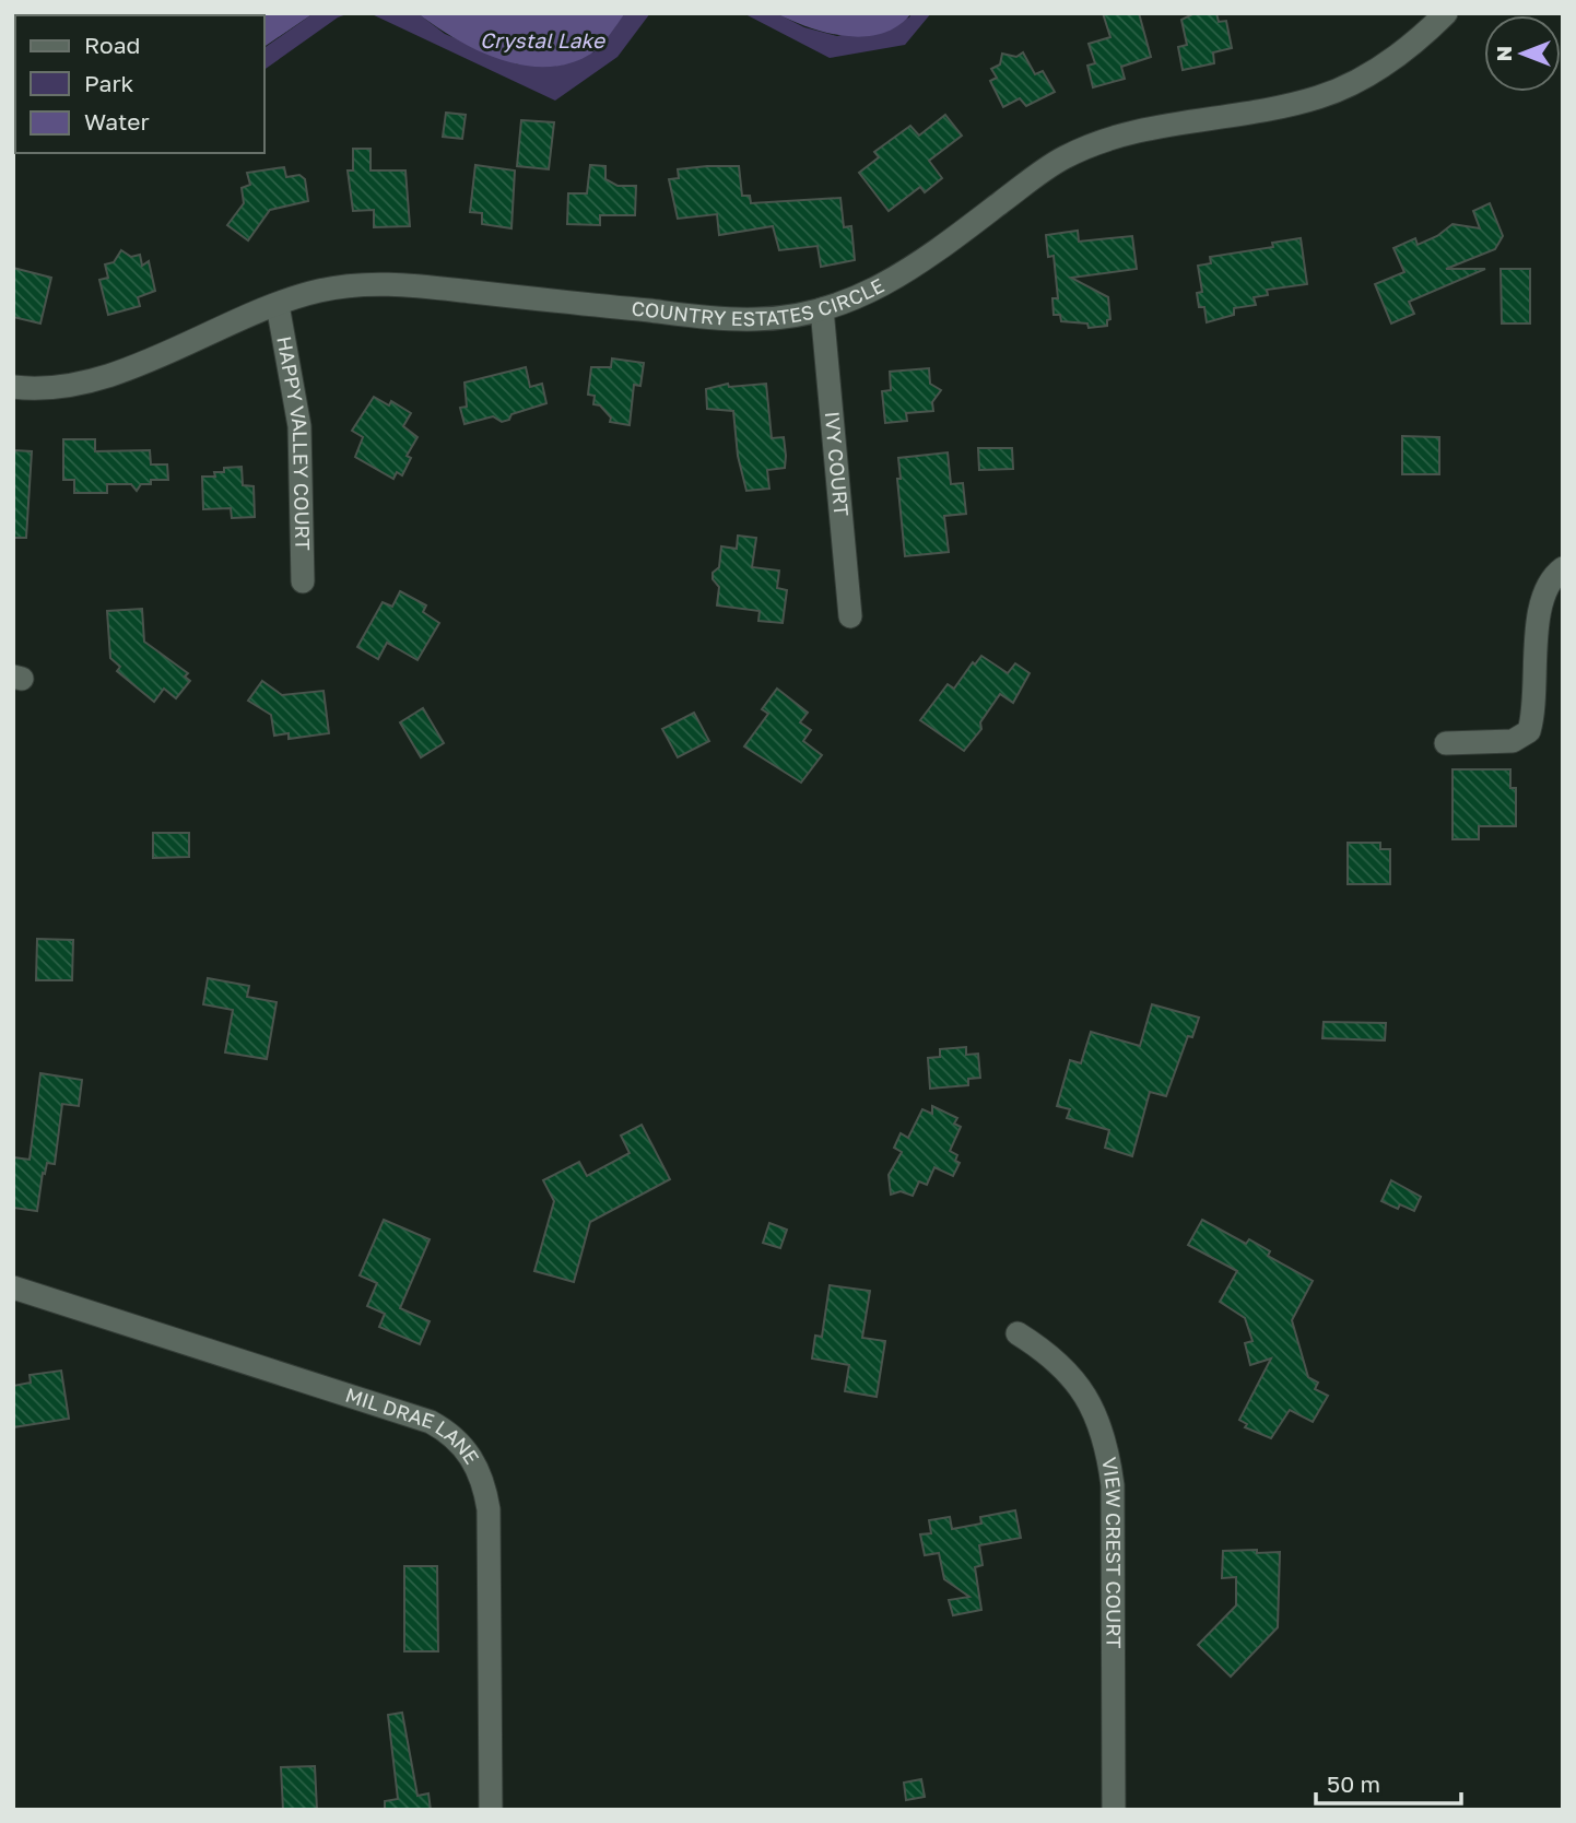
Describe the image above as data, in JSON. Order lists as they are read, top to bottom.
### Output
{
  "streets": {
    "street": [
      "COUNTRY ESTATES CIRCLE",
      "HAPPY VALLEY COURT",
      "IVY COURT",
      "MIL DRAE LANE",
      "VIEW CREST COURT"
    ]
  },
  "crossings": [
    ["COUNTRY ESTATES CIRCLE", "HAPPY VALLEY COURT"],
    ["COUNTRY ESTATES CIRCLE", "IVY COURT"]
  ],
  "water": ["Crystal Lake"],
  "legend": ["Road", "Park", "Water"],
  "scale_bar": "50 m",
  "north": "left"
}
